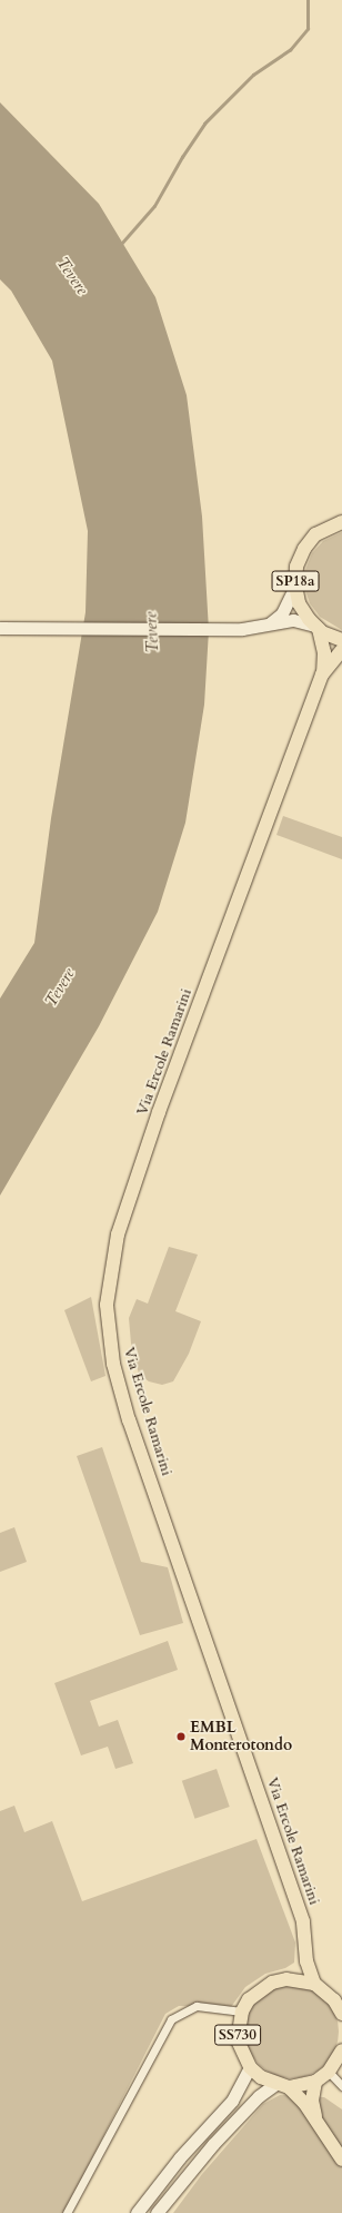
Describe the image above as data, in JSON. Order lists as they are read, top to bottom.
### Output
{
  "streets": {
    "main road": ["SP18a", "Via Ercole Ramarini", "SS730"]
  },
  "crossings": [
    ["SP18a", "Via Ercole Ramarini"],
    ["Via Ercole Ramarini", "SS730"]
  ],
  "water": ["Tevere"],
  "places": ["EMBL Monterotondo"]
}
